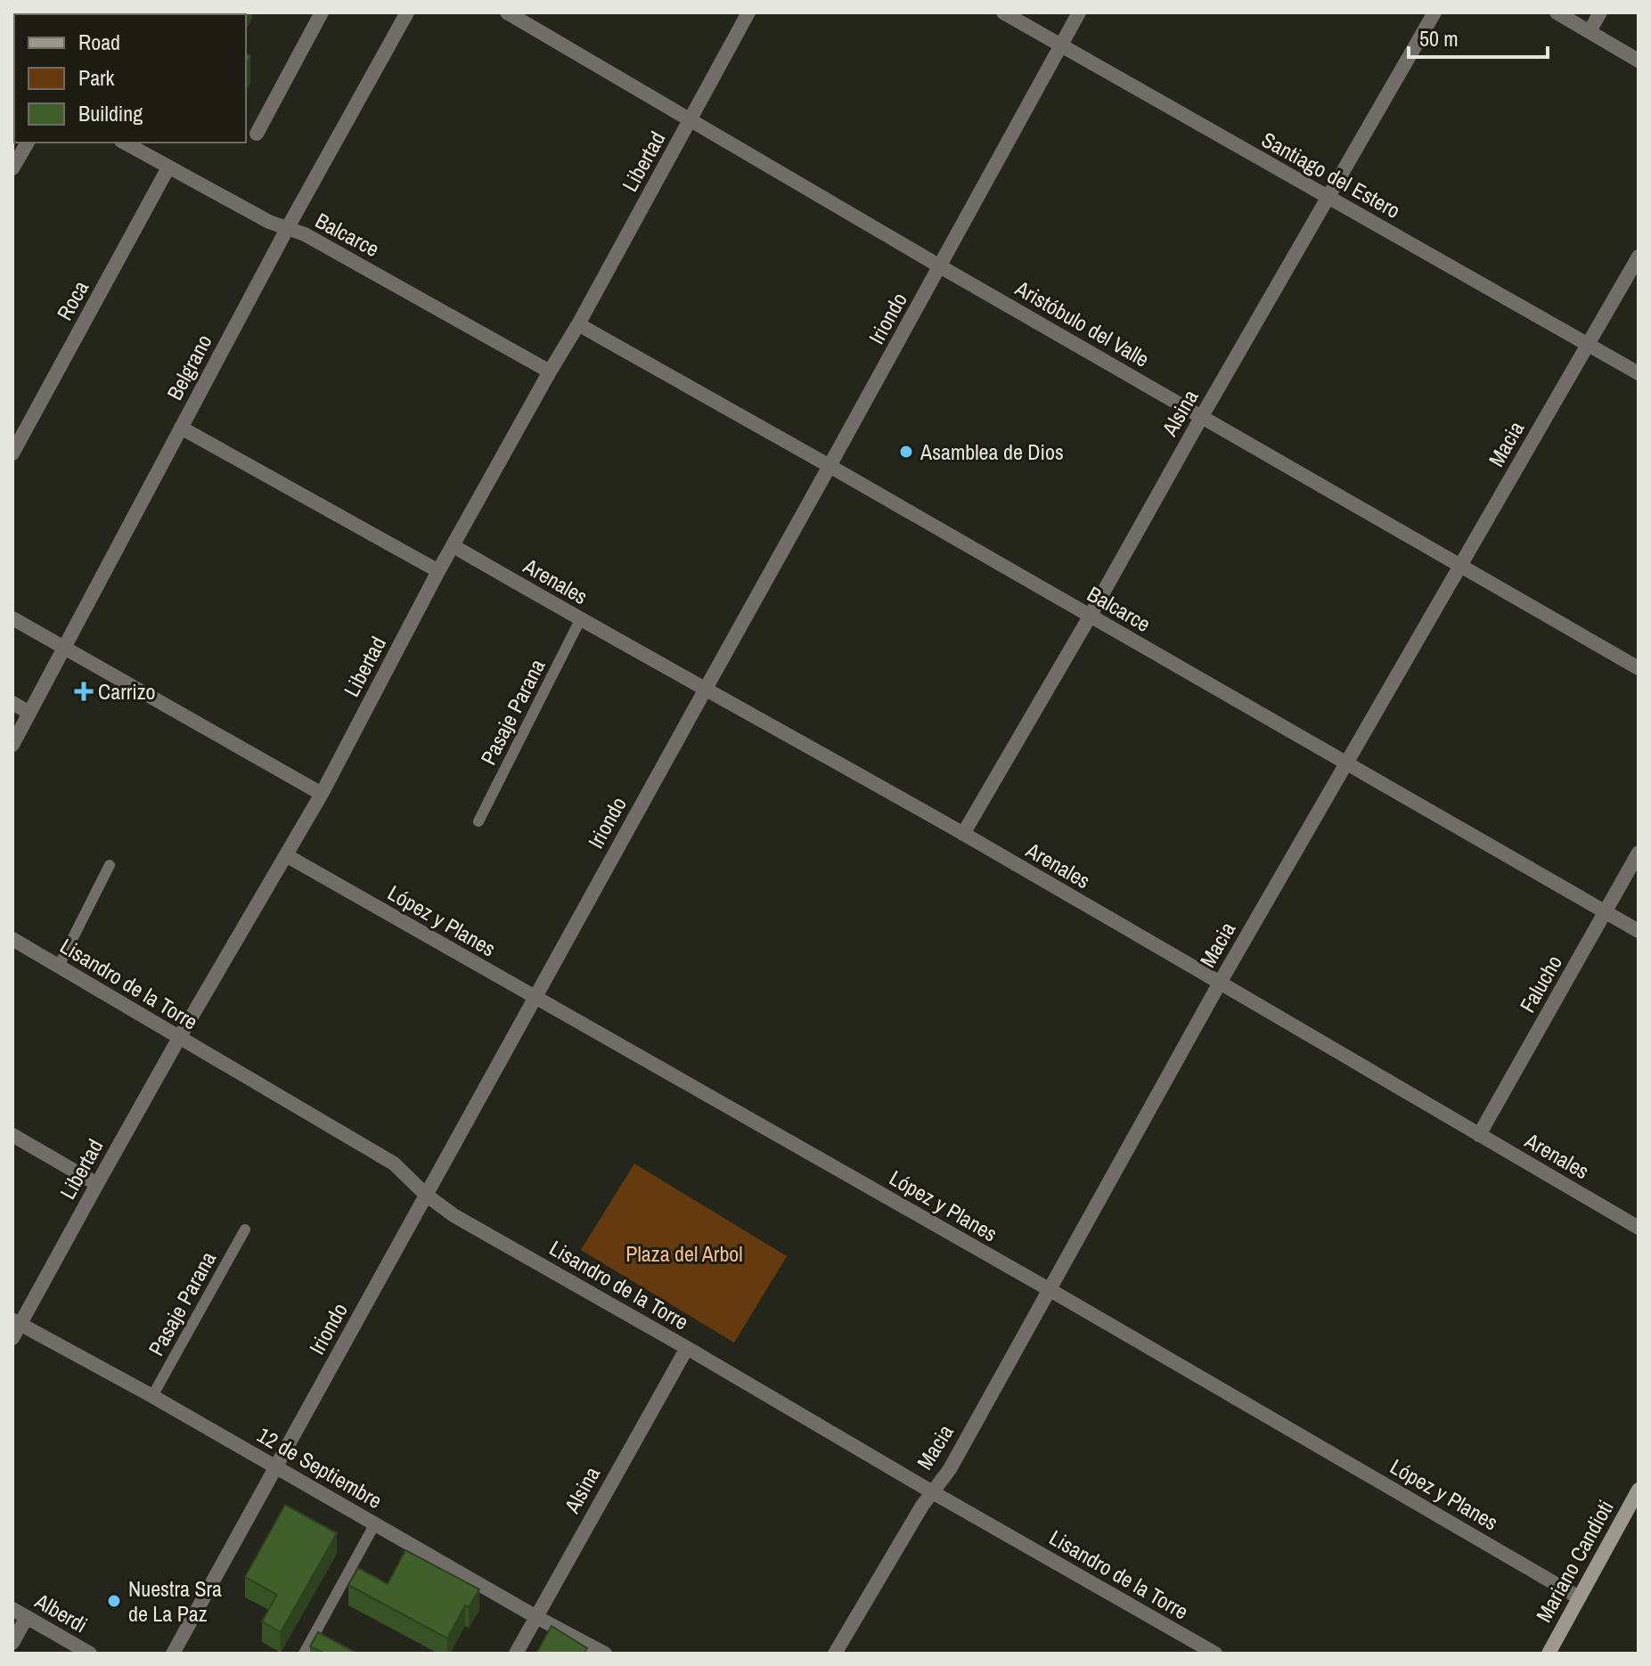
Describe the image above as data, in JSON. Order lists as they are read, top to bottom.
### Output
{
  "streets": {
    "street": [
      "Libertad",
      "Santiago del Estero",
      "Balcarce",
      "Roca",
      "Iriondo",
      "Aristóbulo del Valle",
      "Belgrano",
      "Alsina",
      "Macia",
      "Arenales",
      "López y Planes",
      "Lisandro de la Torre",
      "Falucho",
      "12 de Septiembre",
      "Mariano Candioti",
      "Alberdi"
    ],
    "lane": ["Pasaje Parana"]
  },
  "crossings": [
    ["Libertad", "Balcarce"],
    ["Libertad", "Aristóbulo del Valle"],
    ["Libertad", "Arenales"],
    ["Libertad", "López y Planes"],
    ["Libertad", "Lisandro de la Torre"],
    ["Libertad", "12 de Septiembre"],
    ["Santiago del Estero", "Iriondo"],
    ["Santiago del Estero", "Alsina"],
    ["Santiago del Estero", "Macia"],
    ["Balcarce", "Roca"],
    ["Balcarce", "Iriondo"],
    ["Balcarce", "Belgrano"],
    ["Balcarce", "Alsina"],
    ["Balcarce", "Macia"],
    ["Balcarce", "Falucho"],
    ["Iriondo", "Aristóbulo del Valle"],
    ["Iriondo", "Arenales"],
    ["Iriondo", "López y Planes"],
    ["Iriondo", "Lisandro de la Torre"],
    ["Iriondo", "12 de Septiembre"],
    ["Aristóbulo del Valle", "Alsina"],
    ["Aristóbulo del Valle", "Macia"],
    ["Alsina", "Arenales"],
    ["Alsina", "Lisandro de la Torre"],
    ["Alsina", "12 de Septiembre"],
    ["Macia", "Arenales"],
    ["Macia", "López y Planes"],
    ["Macia", "Lisandro de la Torre"],
    ["Arenales", "Pasaje Parana"],
    ["Arenales", "Falucho"],
    ["Pasaje Parana", "12 de Septiembre"],
    ["López y Planes", "Mariano Candioti"]
  ],
  "parks": ["Plaza del Arbol"],
  "places": {
    "other": ["Asamblea de Dios", "Nuestra Sra de La Paz"],
    "health": ["Carrizo"]
  },
  "legend": ["Road", "Park", "Building"],
  "scale_bar": "50 m"
}
